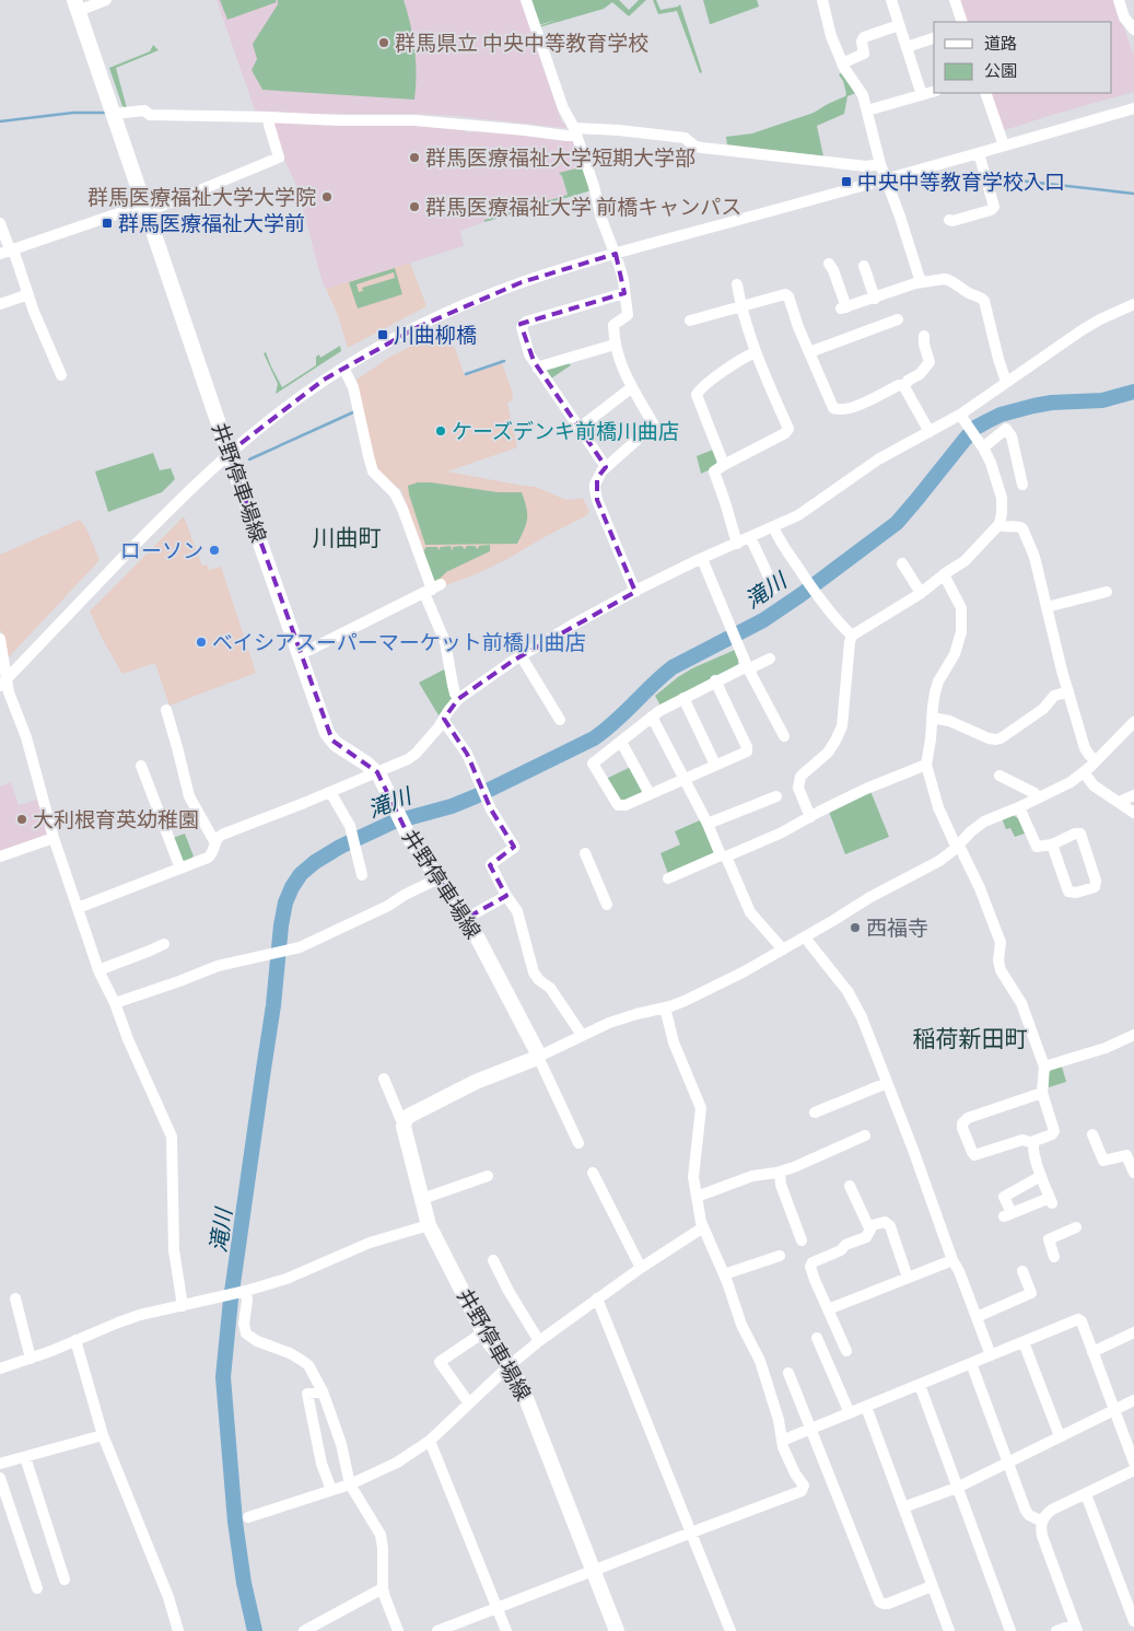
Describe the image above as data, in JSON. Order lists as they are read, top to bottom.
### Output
{
  "streets": {
    "main road": ["井野停車場線"]
  },
  "districts": ["川曲町", "稲荷新田町"],
  "water": ["滝川"],
  "places": {
    "other": [
      "群馬県立 中央中等教育学校",
      "群馬医療福祉大学短期大学部",
      "群馬医療福祉大学大学院",
      "群馬医療福祉大学 前橋キャンパス",
      "ケーズデンキ前橋川曲店",
      "ローソン",
      "ベイシアスーパーマーケット前橋川曲店",
      "大利根育英幼稚園",
      "西福寺"
    ],
    "transit": ["中央中等教育学校入口", "群馬医療福祉大学前", "川曲柳橋"]
  },
  "legend": ["道路", "公園"]
}
